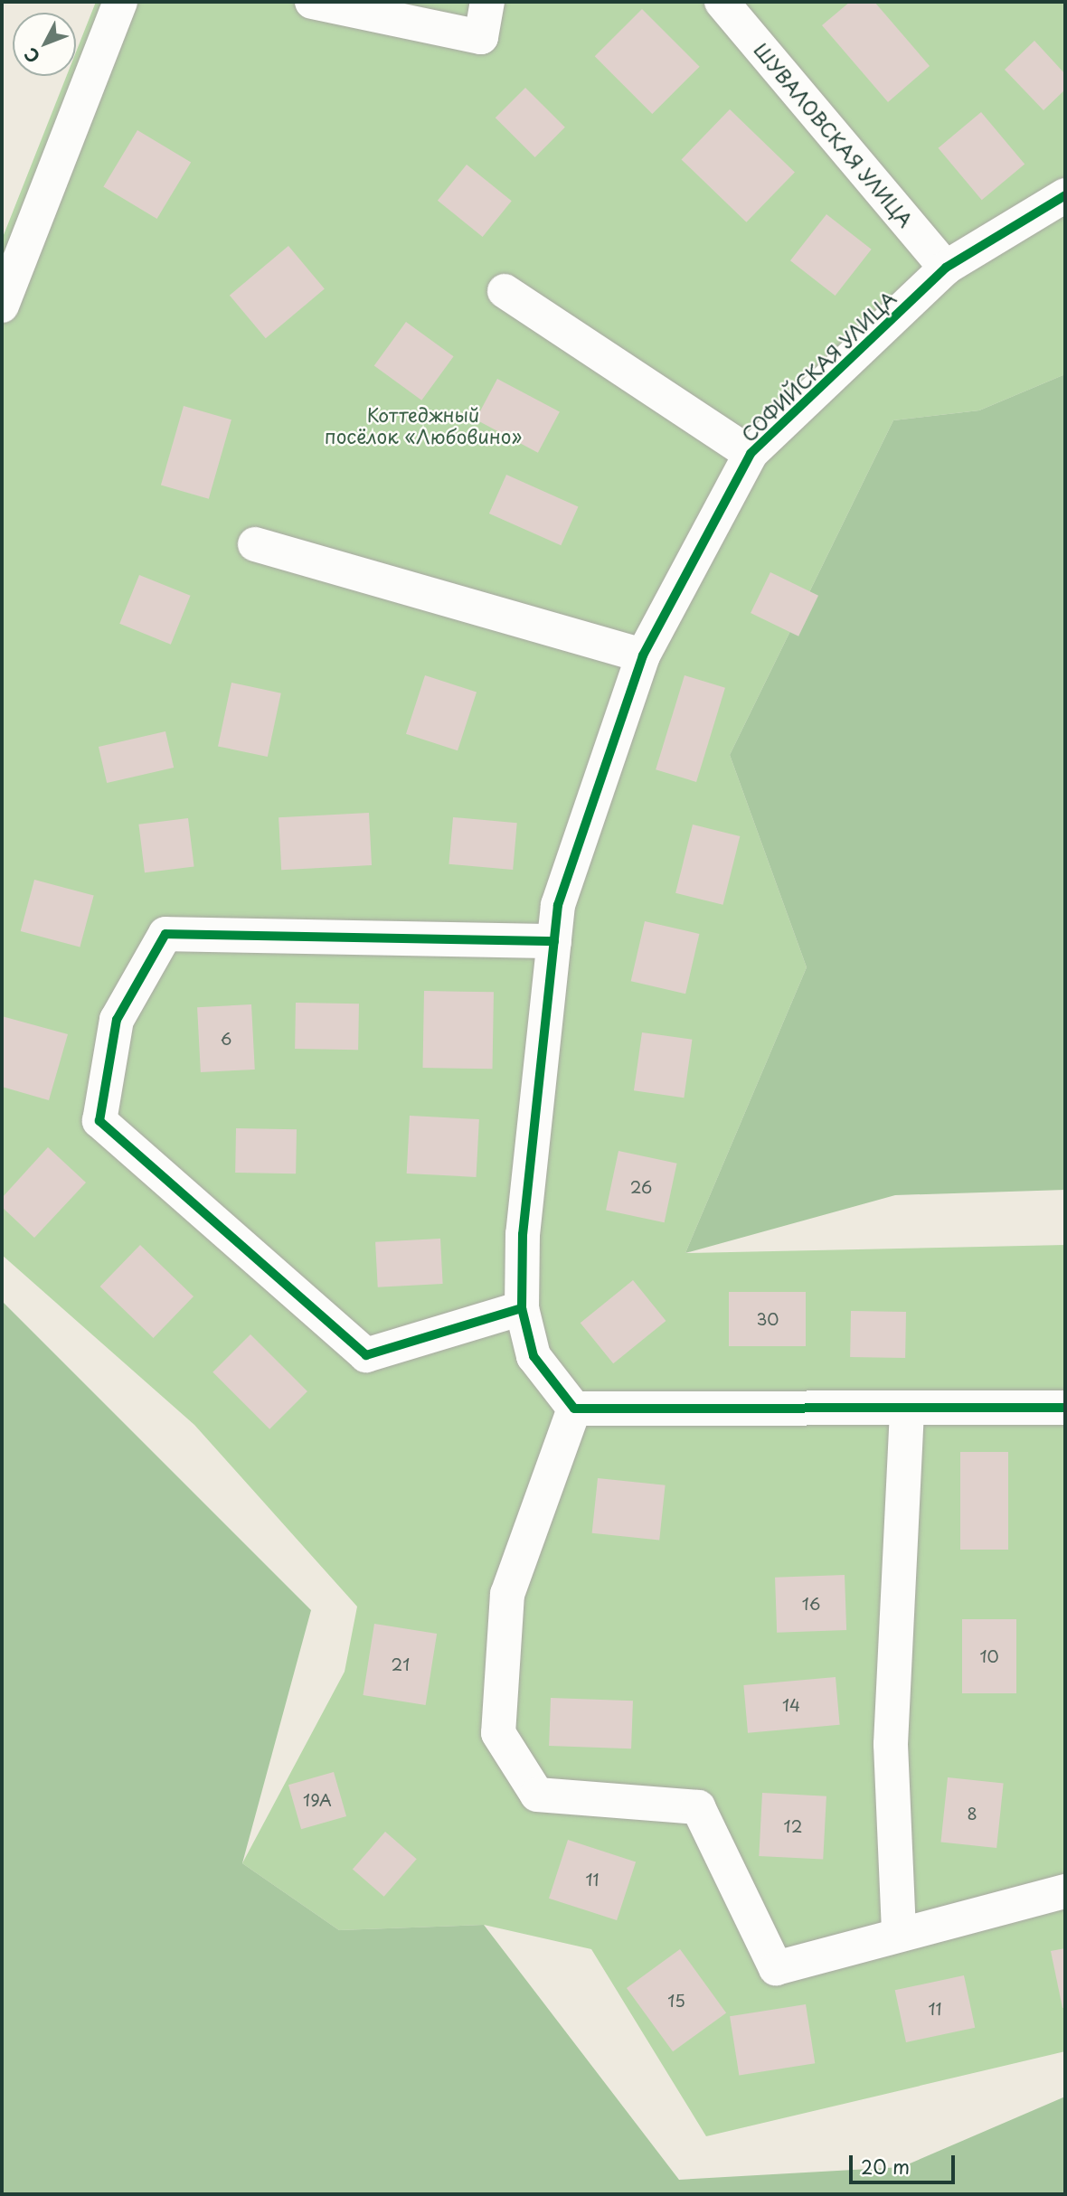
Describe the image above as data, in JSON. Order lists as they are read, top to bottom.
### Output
{
  "streets": {
    "street": ["ШУВАЛОВСКАЯ УЛИЦА", "СОФИЙСКАЯ УЛИЦА"]
  },
  "crossings": [
    ["ШУВАЛОВСКАЯ УЛИЦА", "СОФИЙСКАЯ УЛИЦА"]
  ],
  "parks": ["Коттеджный посёлок «Любовино»"],
  "house_numbers": [
    "6",
    "26",
    "30",
    "16",
    "10",
    "21",
    "14",
    "19А",
    "8",
    "12",
    "11",
    "15",
    "11"
  ],
  "scale_bar": "20 m",
  "north": "bottom left"
}
